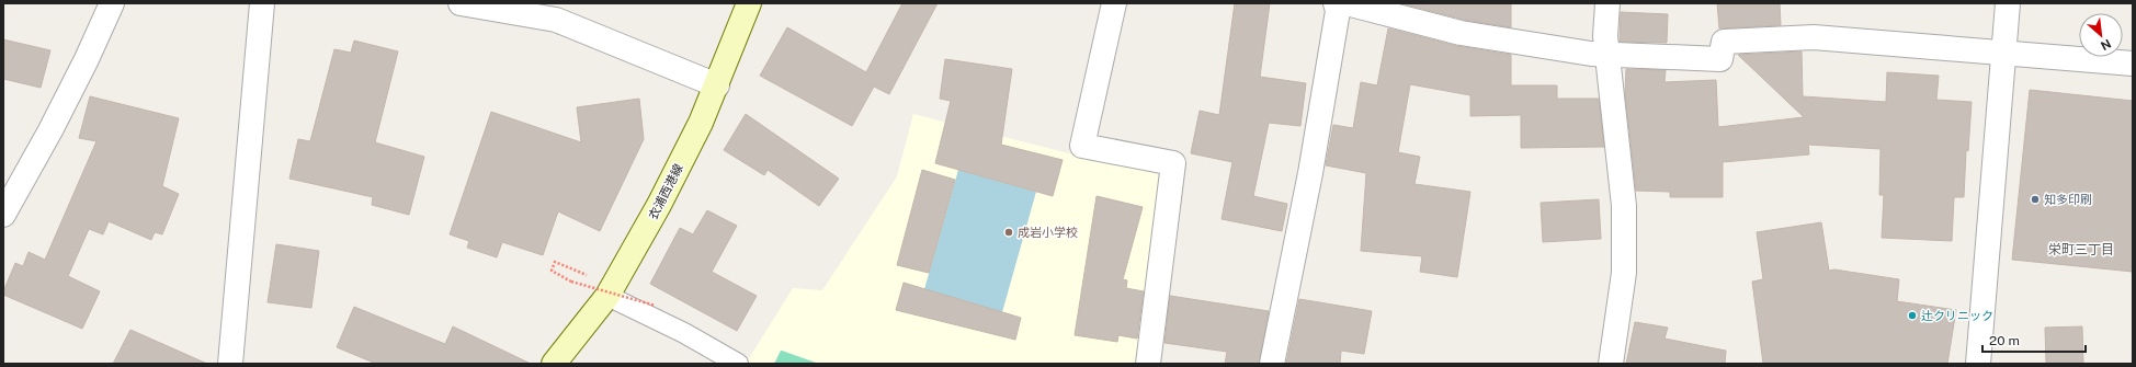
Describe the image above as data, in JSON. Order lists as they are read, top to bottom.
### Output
{
  "streets": {
    "main road": ["衣浦西港線"]
  },
  "districts": ["栄町三丁目"],
  "places": ["知多印刷", "成岩小学校", "辻クリニック"],
  "scale_bar": "20 m",
  "north": "bottom right"
}
